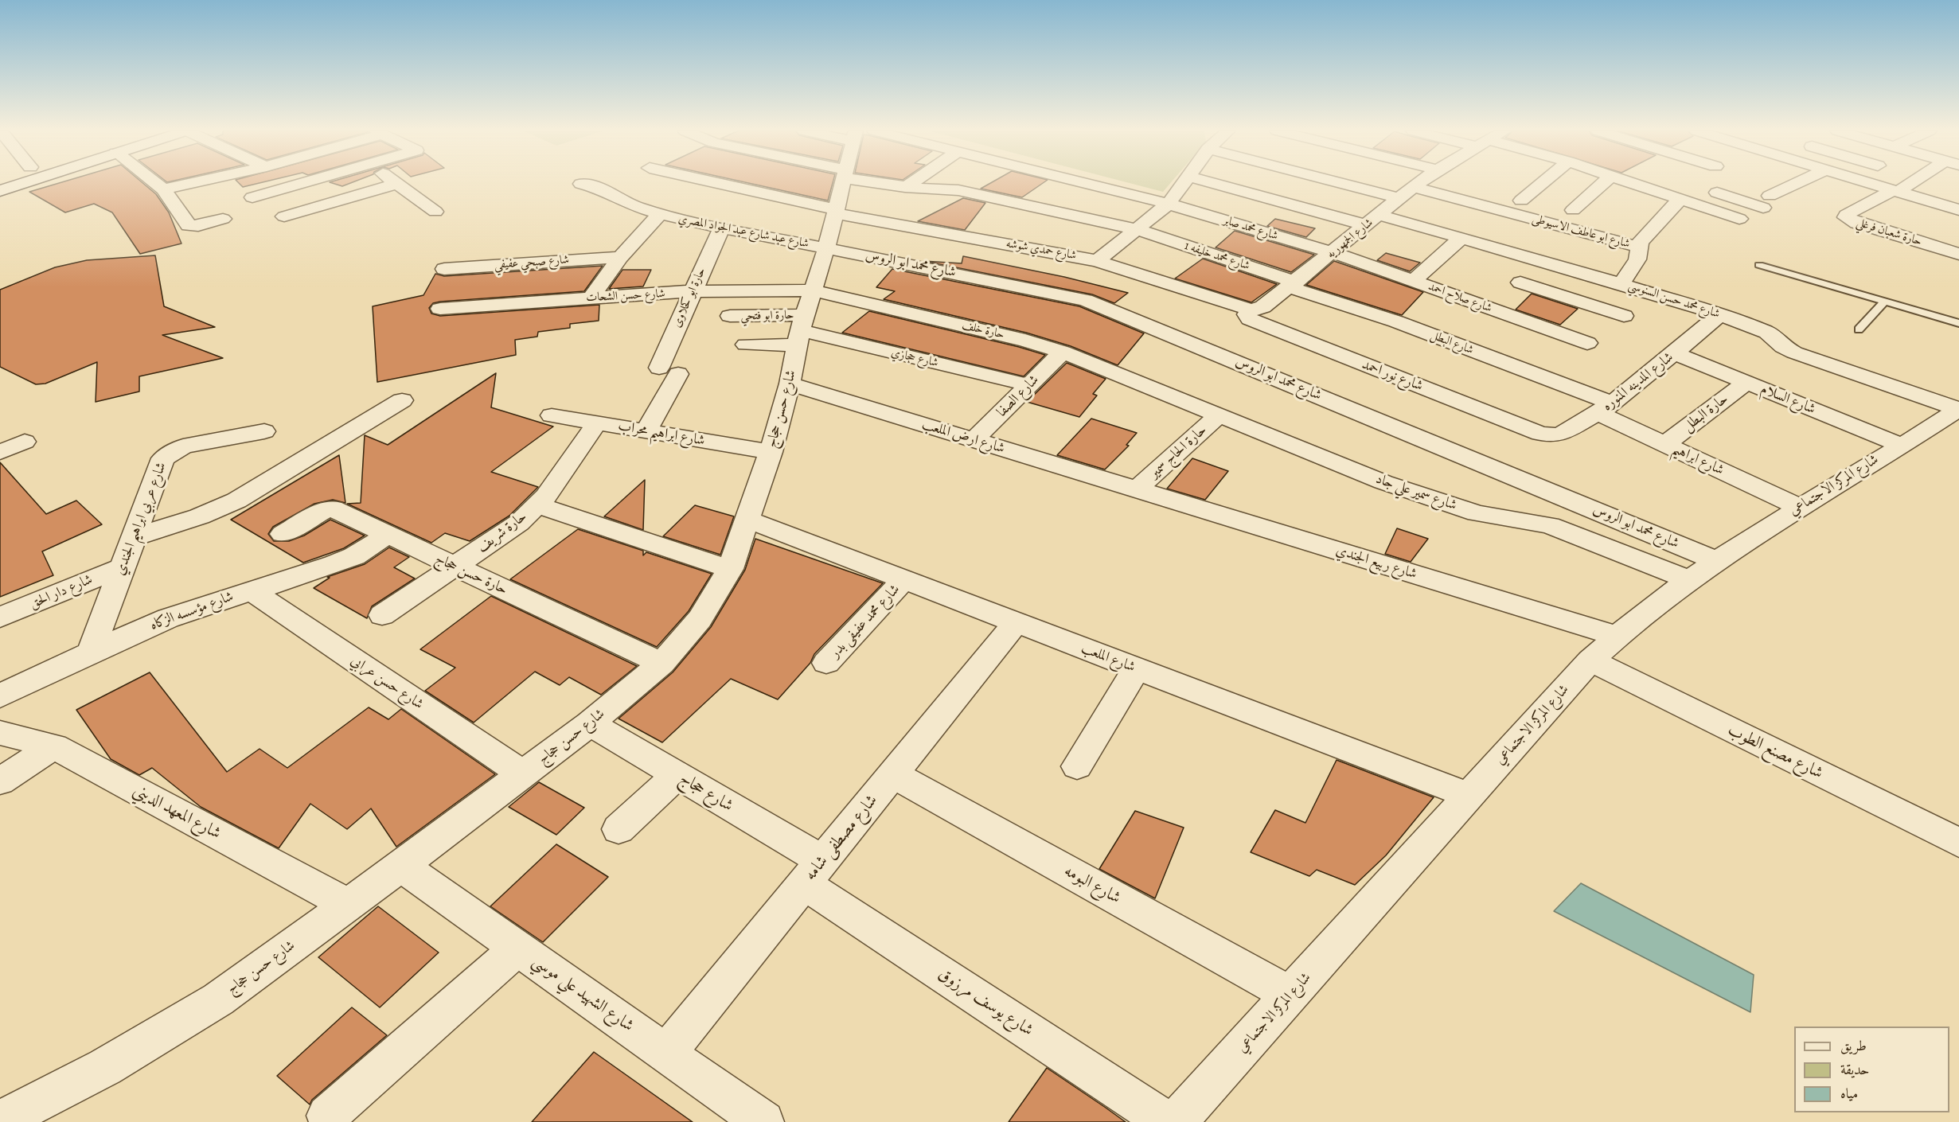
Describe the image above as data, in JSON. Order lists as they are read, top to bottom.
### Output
{
  "streets": {
    "street": [
      "شارع محمد صابر",
      "شارع عبد شارع عبد الجواد المصري",
      "شارع ابو عاطف الاسيوطى",
      "حارة شعبان فرغلي",
      "شارع الجمهوريه",
      "شارع حمدي شوشه",
      "شارع محمد خليفه 1",
      "شارع صبحي عفيفي",
      "شارع محمد ابو الروس",
      "شارع حسن الشحات",
      "حارة ابو كحلاوى",
      "شارع صلاح احمد",
      "شارع محمد حسن السنوسي",
      "حارة ابو فتحي",
      "حارة خلف",
      "شارع البطل",
      "شارع حجازي",
      "شارع نور احمد",
      "شارع المدينه المنوره",
      "شارع الصفا",
      "شارع السلام",
      "شارع حسن حجاج",
      "حارة البطل",
      "شارع ابراهيم محراب",
      "شارع ارض الملعب",
      "حارة الحاج سمير",
      "شارع ابراهيم",
      "شارع المركز الاجتماعي",
      "شارع سمير علي جاد",
      "شارع عربي ابراهيم الجندي",
      "حارة شريف",
      "شارع ربيع الجندي",
      "حارة حسن حجاج",
      "شارع دار الحق",
      "شارع مؤسسه الزكاه",
      "شارع محمد عفيفى بدر",
      "شارع الملعب",
      "شارع حسن عرابي",
      "شارع مصنع الطوب",
      "شارع حجاج",
      "شارع المعهد الديني",
      "شارع مصطفى شامه",
      "شارع البومه",
      "شارع الشهيد علي موسي",
      "شارع يوسف مرزوق"
    ]
  },
  "crossings": [
    ["شارع محمد صابر", "شارع الجمهوريه"],
    ["شارع محمد صابر", "شارع صلاح احمد"],
    ["شارع عبد شارع عبد الجواد المصري", "شارع محمد ابو الروس"],
    ["شارع عبد شارع عبد الجواد المصري", "حارة ابو كحلاوى"],
    ["شارع عبد شارع عبد الجواد المصري", "شارع حسن حجاج"],
    ["شارع ابو عاطف الاسيوطى", "شارع الجمهوريه"],
    ["شارع الجمهوريه", "شارع حمدي شوشه"],
    ["شارع الجمهوريه", "شارع محمد خليفه 1"],
    ["شارع الجمهوريه", "شارع صلاح احمد"],
    ["شارع الجمهوريه", "شارع محمد حسن السنوسي"],
    ["شارع الجمهوريه", "شارع البطل"],
    ["شارع الجمهوريه", "شارع نور احمد"],
    ["شارع حمدي شوشه", "شارع نور احمد"],
    ["شارع حمدي شوشه", "شارع حسن حجاج"],
    ["شارع محمد خليفه 1", "شارع البطل"],
    ["شارع محمد ابو الروس", "شارع حسن حجاج"],
    ["شارع محمد ابو الروس", "شارع المركز الاجتماعي"],
    ["شارع حسن الشحات", "حارة ابو كحلاوى"],
    ["شارع حسن الشحات", "حارة ابو فتحي"],
    ["شارع حسن الشحات", "حارة خلف"],
    ["شارع حسن الشحات", "شارع حجازي"],
    ["شارع حسن الشحات", "شارع حسن حجاج"],
    ["حارة ابو كحلاوى", "شارع ابراهيم محراب"],
    ["شارع محمد حسن السنوسي", "شارع المدينه المنوره"],
    ["شارع محمد حسن السنوسي", "شارع المركز الاجتماعي"],
    ["حارة ابو فتحي", "حارة خلف"],
    ["حارة ابو فتحي", "شارع حجازي"],
    ["حارة ابو فتحي", "شارع حسن حجاج"],
    ["حارة خلف", "شارع حجازي"],
    ["حارة خلف", "شارع الصفا"],
    ["حارة خلف", "شارع حسن حجاج"],
    ["حارة خلف", "شارع سمير علي جاد"],
    ["شارع البطل", "شارع المدينه المنوره"],
    ["شارع البطل", "شارع ابراهيم"],
    ["شارع حجازي", "شارع الصفا"],
    ["شارع حجازي", "شارع حسن حجاج"],
    ["شارع نور احمد", "شارع المدينه المنوره"],
    ["شارع المدينه المنوره", "شارع السلام"],
    ["شارع المدينه المنوره", "شارع ابراهيم"],
    ["شارع الصفا", "شارع ارض الملعب"],
    ["شارع السلام", "حارة البطل"],
    ["شارع السلام", "شارع المركز الاجتماعي"],
    ["شارع حسن حجاج", "شارع ابراهيم محراب"],
    ["شارع حسن حجاج", "شارع ارض الملعب"],
    ["شارع حسن حجاج", "حارة حسن حجاج"],
    ["شارع حسن حجاج", "شارع الملعب"],
    ["شارع حسن حجاج", "شارع حسن عرابي"],
    ["شارع حسن حجاج", "شارع حجاج"],
    ["شارع حسن حجاج", "شارع المعهد الديني"],
    ["شارع حسن حجاج", "شارع الشهيد علي موسي"],
    ["حارة البطل", "شارع ابراهيم"],
    ["شارع ابراهيم محراب", "حارة شريف"],
    ["شارع ارض الملعب", "حارة الحاج سمير"],
    ["شارع ارض الملعب", "شارع ربيع الجندي"],
    ["حارة الحاج سمير", "شارع سمير علي جاد"],
    ["حارة الحاج سمير", "شارع ربيع الجندي"],
    ["شارع ابراهيم", "شارع المركز الاجتماعي"],
    ["شارع المركز الاجتماعي", "شارع سمير علي جاد"],
    ["شارع المركز الاجتماعي", "شارع ربيع الجندي"],
    ["شارع المركز الاجتماعي", "شارع الملعب"],
    ["شارع المركز الاجتماعي", "شارع مصنع الطوب"],
    ["شارع المركز الاجتماعي", "شارع البومه"],
    ["شارع عربي ابراهيم الجندي", "شارع دار الحق"],
    ["شارع عربي ابراهيم الجندي", "شارع مؤسسه الزكاه"],
    ["حارة شريف", "حارة حسن حجاج"],
    ["حارة حسن حجاج", "شارع مؤسسه الزكاه"],
    ["شارع مؤسسه الزكاه", "شارع حسن عرابي"],
    ["شارع محمد عفيفى بدر", "شارع الملعب"],
    ["شارع الملعب", "شارع مصطفى شامه"],
    ["شارع حجاج", "شارع مصطفى شامه"],
    ["شارع حجاج", "شارع يوسف مرزوق"],
    ["شارع مصطفى شامه", "شارع البومه"],
    ["شارع مصطفى شامه", "شارع الشهيد علي موسي"],
    ["شارع مصطفى شامه", "شارع يوسف مرزوق"]
  ],
  "legend": ["طريق", "حديقة", "مياه"]
}
